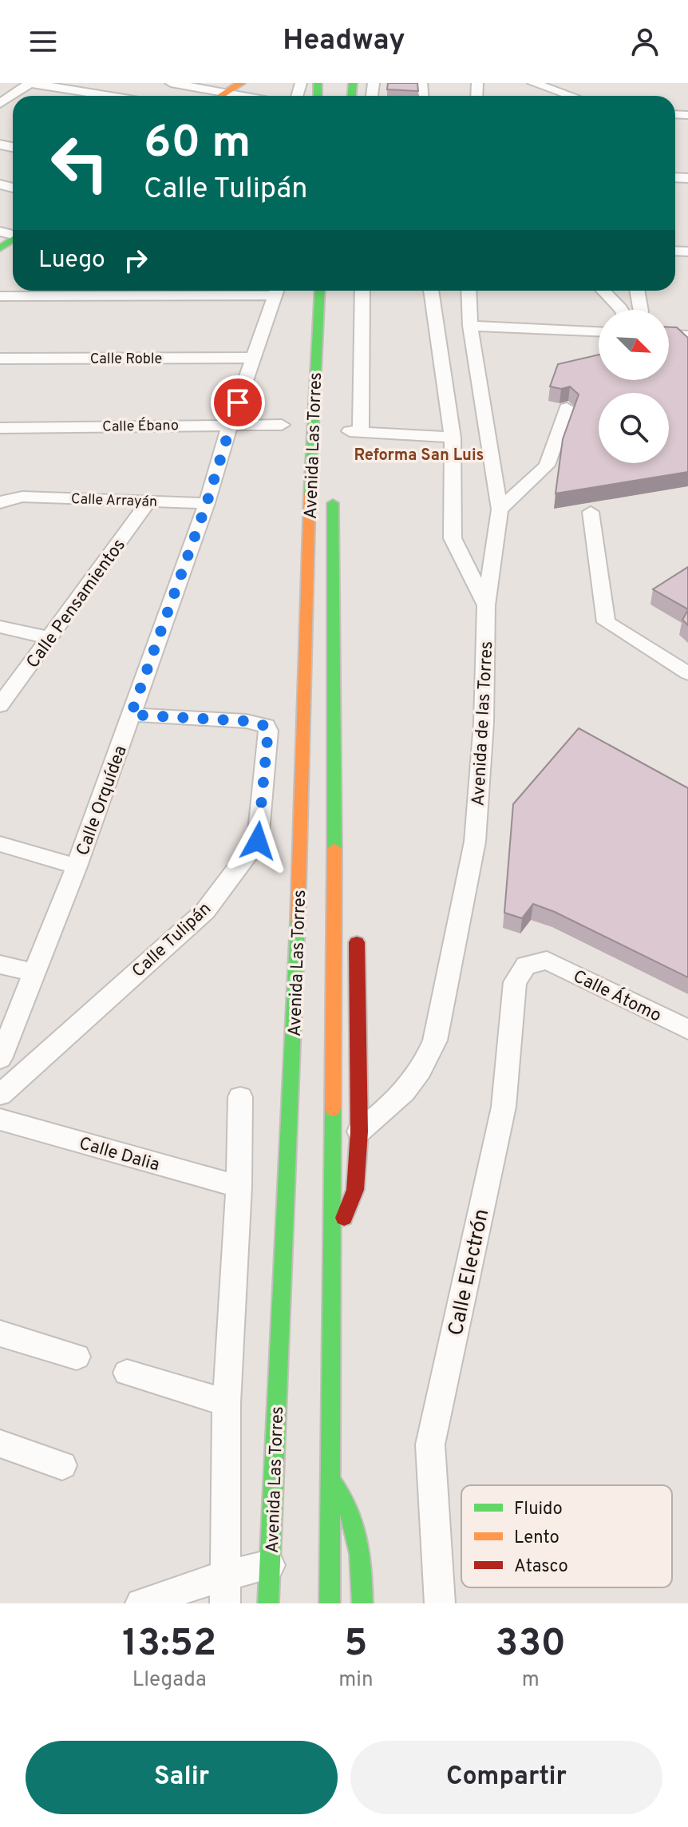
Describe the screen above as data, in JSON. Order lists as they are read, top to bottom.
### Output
{
  "streets": {
    "main road": ["Avenida Las Torres"],
    "street": [
      "Calle Roble",
      "Calle Ébano",
      "Calle Arrayán",
      "Calle Pensamientos",
      "Avenida de las Torres",
      "Calle Orquídea",
      "Calle Tulipán",
      "Calle Átomo",
      "Calle Dalia",
      "Calle Electrón"
    ]
  },
  "crossings": [
    ["Calle Roble", "Calle Orquídea"],
    ["Calle Ébano", "Calle Orquídea"],
    ["Calle Arrayán", "Calle Pensamientos"],
    ["Calle Arrayán", "Calle Orquídea"],
    ["Calle Orquídea", "Calle Tulipán"],
    ["Calle Átomo", "Calle Electrón"]
  ],
  "districts": ["Reforma San Luis"],
  "legend": ["Fluido", "Lento", "Atasco"],
  "north": "bottom right",
  "page": {
    "header": "Headway",
    "turn": ["60 m", "Calle Tulipán"],
    "then": "Luego",
    "eta": [
      "13:52",
      "Llegada",
      "5",
      "min",
      "330",
      "m"
    ],
    "buttons": ["Salir", "Compartir"]
  }
}
